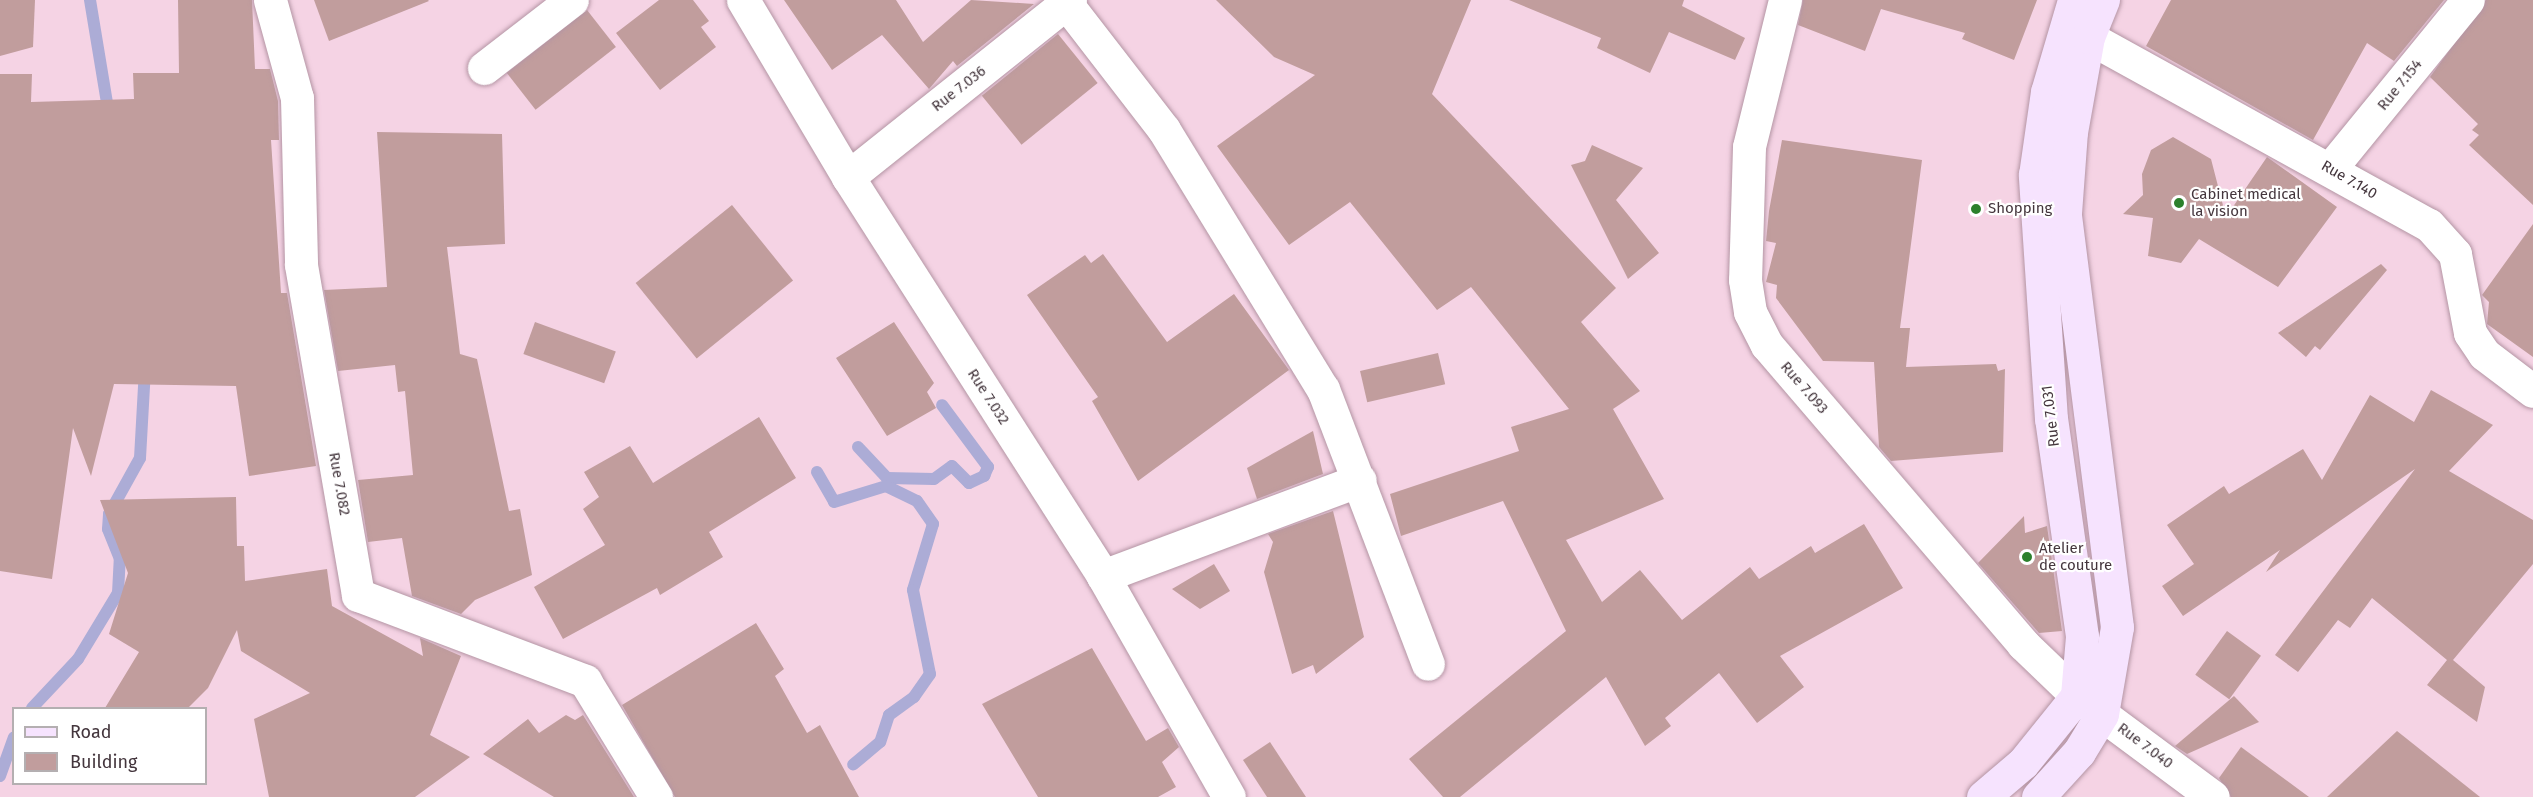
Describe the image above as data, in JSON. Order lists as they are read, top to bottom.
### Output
{
  "streets": {
    "main road": ["Rue 7.031"],
    "street": [
      "Rue 7.154",
      "Rue 7.036",
      "Rue 7.140",
      "Rue 7.093",
      "Rue 7.032",
      "Rue 7.082",
      "Rue 7.040"
    ]
  },
  "crossings": [
    ["Rue 7.154", "Rue 7.140"],
    ["Rue 7.036", "Rue 7.032"],
    ["Rue 7.140", "Rue 7.031"],
    ["Rue 7.093", "Rue 7.031"],
    ["Rue 7.093", "Rue 7.040"],
    ["Rue 7.031", "Rue 7.040"]
  ],
  "places": ["Cabinet medical la vision", "Shopping", "Atelier de couture"],
  "legend": ["Road", "Building"]
}
